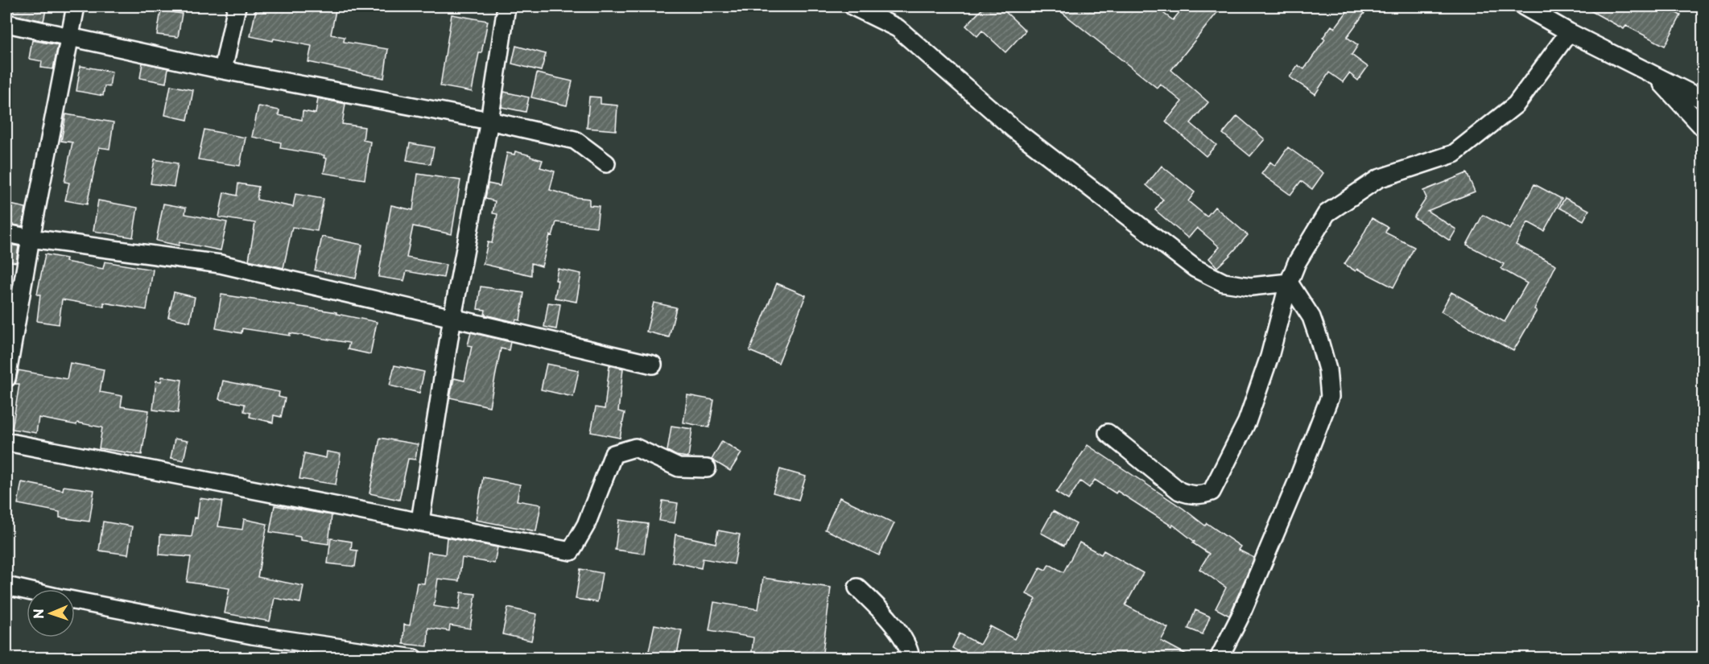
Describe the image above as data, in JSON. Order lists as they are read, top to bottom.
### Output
{
  "north": "left"
}
